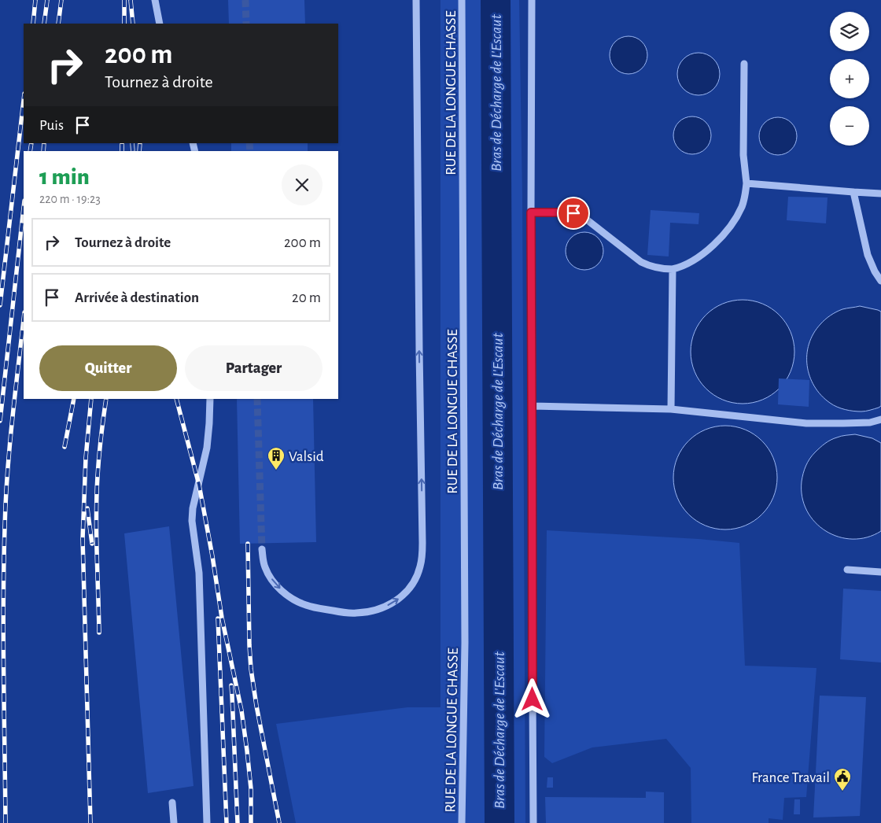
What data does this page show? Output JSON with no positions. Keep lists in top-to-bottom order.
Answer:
{
  "streets": {
    "street": ["RUE DE LA LONGUE CHASSE"]
  },
  "water": ["Bras de Décharge de L'Escaut"],
  "places": {
    "building": ["Valsid"],
    "public building": ["France Travail"]
  },
  "page": {
    "map_buttons": ["+", "−"],
    "turn": ["200 m", "Tournez à droite"],
    "then": "Puis",
    "heading": ["1 min", "220 m · 19:23"],
    "list": [
      {
        "name": "Tournez à droite",
        "value": "200 m"
      },
      {
        "name": "Arrivée à destination",
        "value": "20 m"
      }
    ],
    "buttons": ["Quitter", "Partager"]
  }
}
